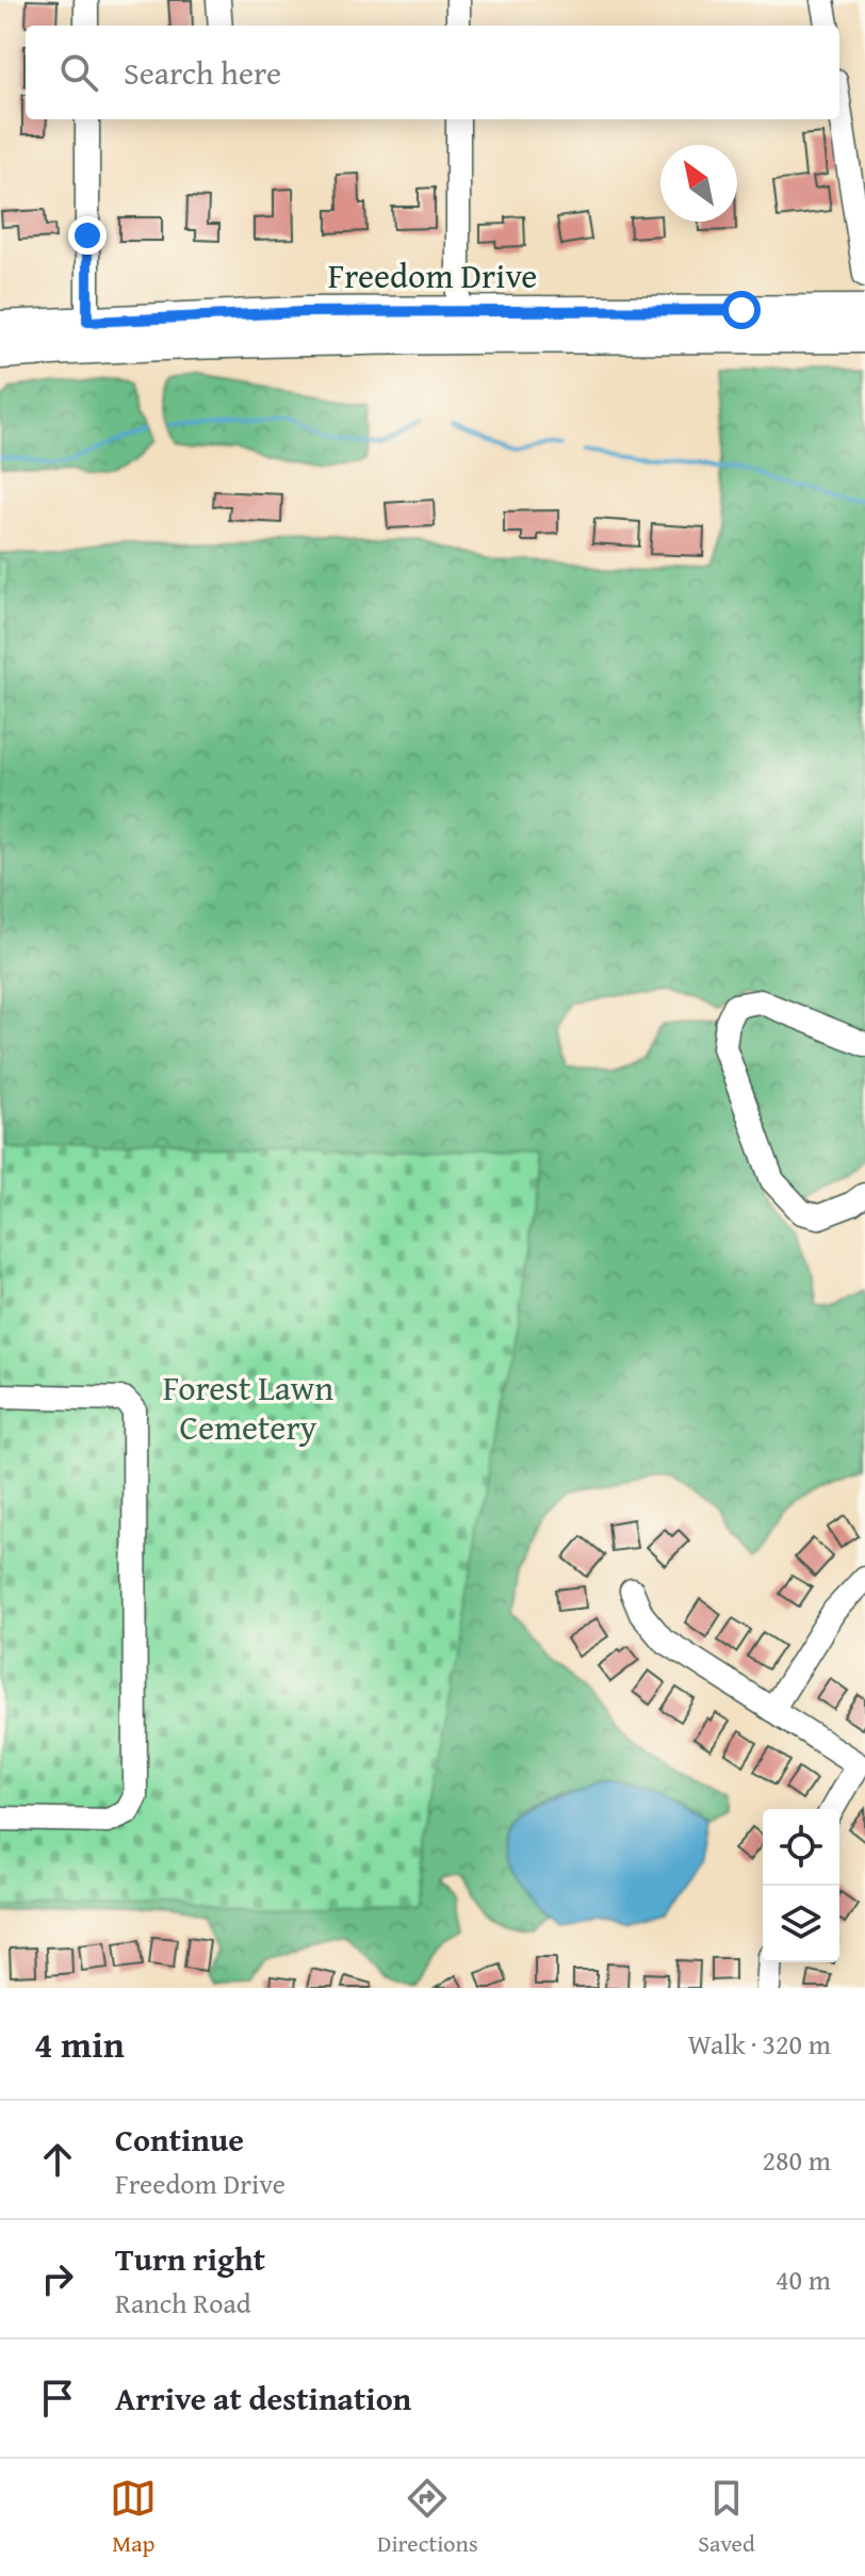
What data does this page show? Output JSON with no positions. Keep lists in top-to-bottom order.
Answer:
{
  "streets": {
    "main road": ["Freedom Drive"]
  },
  "parks": ["Forest Lawn Cemetery"],
  "north": "top left",
  "page": {
    "search": "Search here",
    "heading": ["4 min", "Walk · 320 m"],
    "list": [
      ["Continue", "Freedom Drive", "280 m"],
      ["Turn right", "Ranch Road", "40 m"],
      "Arrive at destination"
    ],
    "nav": ["Map", "Directions", "Saved"]
  }
}
